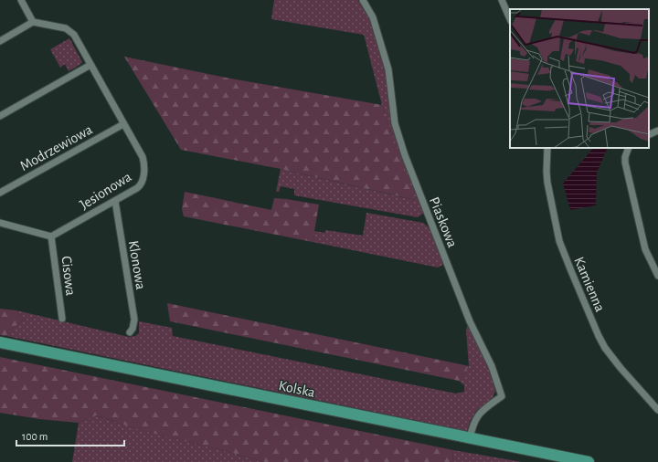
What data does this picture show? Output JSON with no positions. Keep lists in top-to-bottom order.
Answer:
{
  "streets": {
    "main road": ["Kolska"],
    "street": [
      "Modrzewiowa",
      "Jesionowa",
      "Piaskowa",
      "Klonowa",
      "Cisowa",
      "Kamienna"
    ]
  },
  "crossings": [
    ["Modrzewiowa", "Jesionowa"],
    ["Jesionowa", "Klonowa"],
    ["Jesionowa", "Cisowa"],
    ["Piaskowa", "Kolska"]
  ],
  "scale_bar": "100 m"
}
